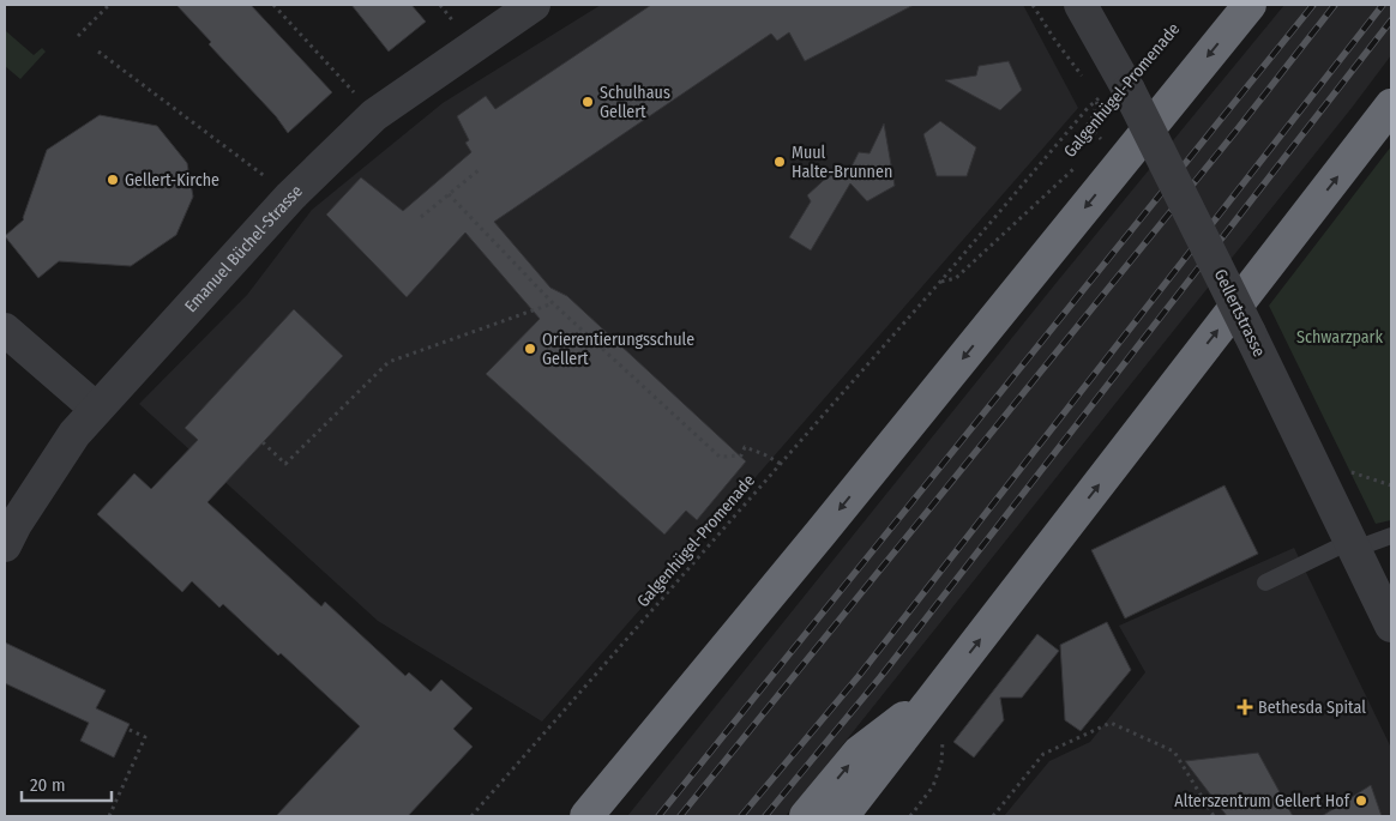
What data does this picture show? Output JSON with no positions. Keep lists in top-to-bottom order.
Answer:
{
  "streets": {
    "street": ["Emanuel Büchel-Strasse", "Gellertstrasse"],
    "path": ["Galgenhügel-Promenade"]
  },
  "crossings": [
    ["Galgenhügel-Promenade", "Gellertstrasse"]
  ],
  "parks": ["Schwarzpark"],
  "places": {
    "other": [
      "Schulhaus Gellert",
      "Muul Halte-Brunnen",
      "Gellert-Kirche",
      "Orierentierungsschule Gellert",
      "Alterszentrum Gellert Hof"
    ],
    "health": ["Bethesda Spital"]
  },
  "scale_bar": "20 m"
}
